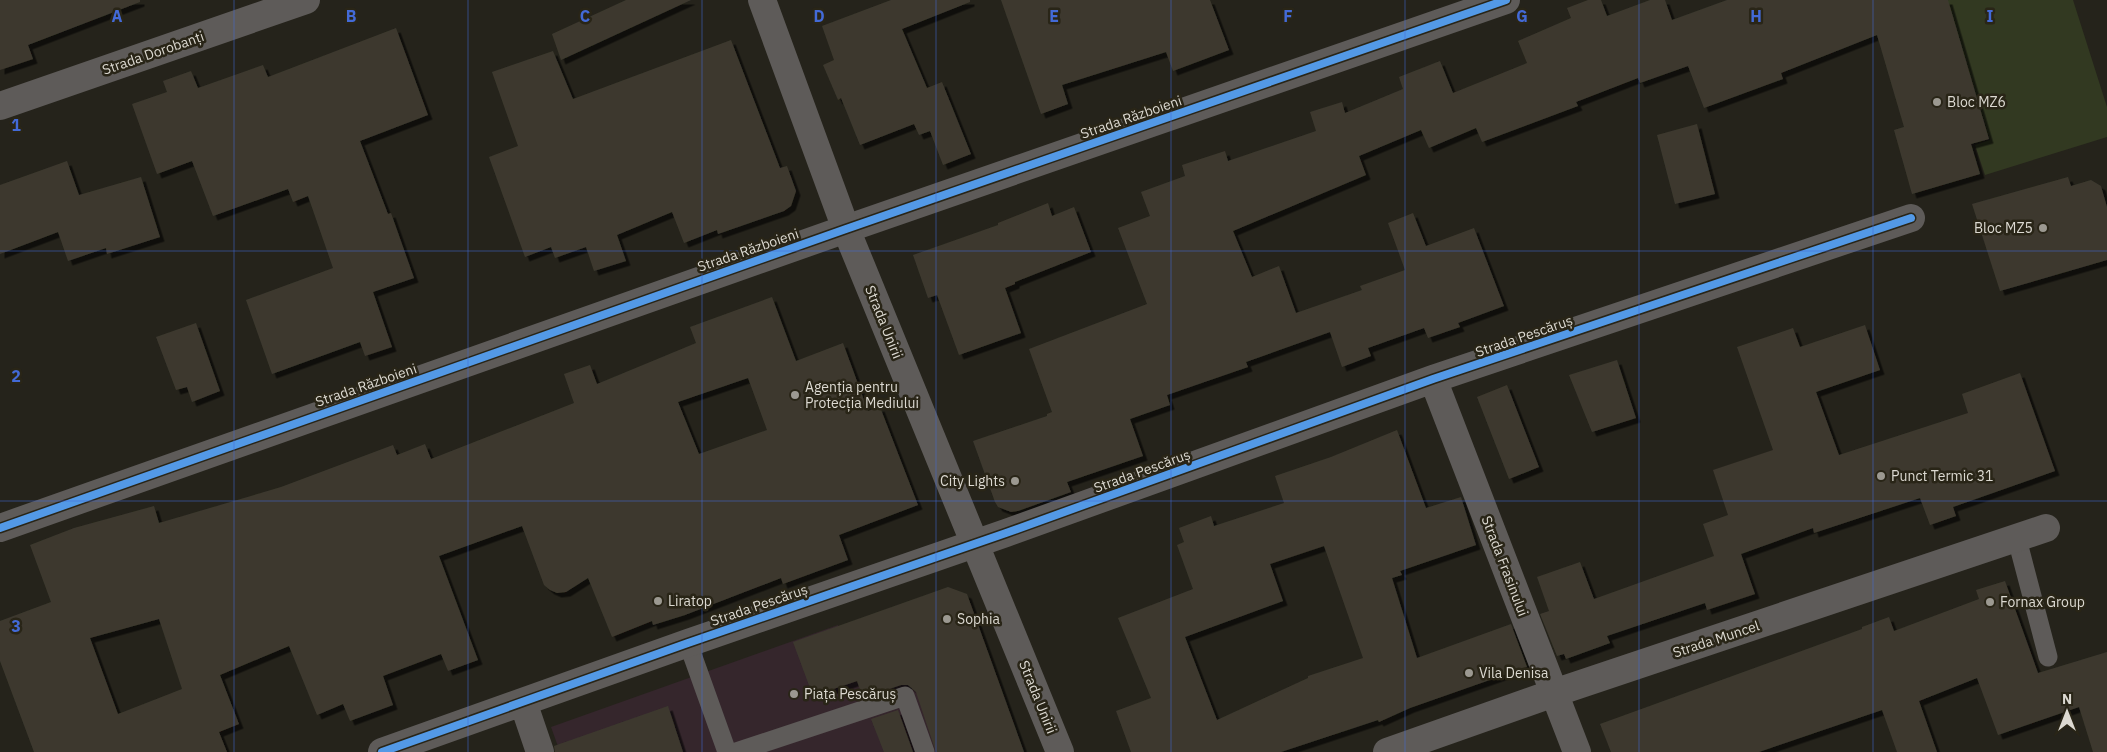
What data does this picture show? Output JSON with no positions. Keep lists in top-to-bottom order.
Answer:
{
  "streets": {
    "street": [
      "Strada Dorobanți",
      "Strada Războieni",
      "Strada Unirii",
      "Strada Pescăruș",
      "Strada Frasinului",
      "Strada Muncel"
    ]
  },
  "crossings": [
    ["Strada Războieni", "Strada Unirii"],
    ["Strada Unirii", "Strada Pescăruș"],
    ["Strada Pescăruș", "Strada Frasinului"],
    ["Strada Frasinului", "Strada Muncel"]
  ],
  "places": [
    "Bloc MZ6",
    "Bloc MZ5",
    "Agenția pentru Protecția Mediului",
    "Punct Termic 31",
    "City Lights",
    "Liratop",
    "Fornax Group",
    "Sophia",
    "Vila Denisa",
    "Piața Pescăruș"
  ],
  "north": "top",
  "grid": {
    "columns": [
      "A",
      "B",
      "C",
      "D",
      "E",
      "F",
      "G",
      "H",
      "I"
    ],
    "rows": ["1", "2", "3"]
  }
}
